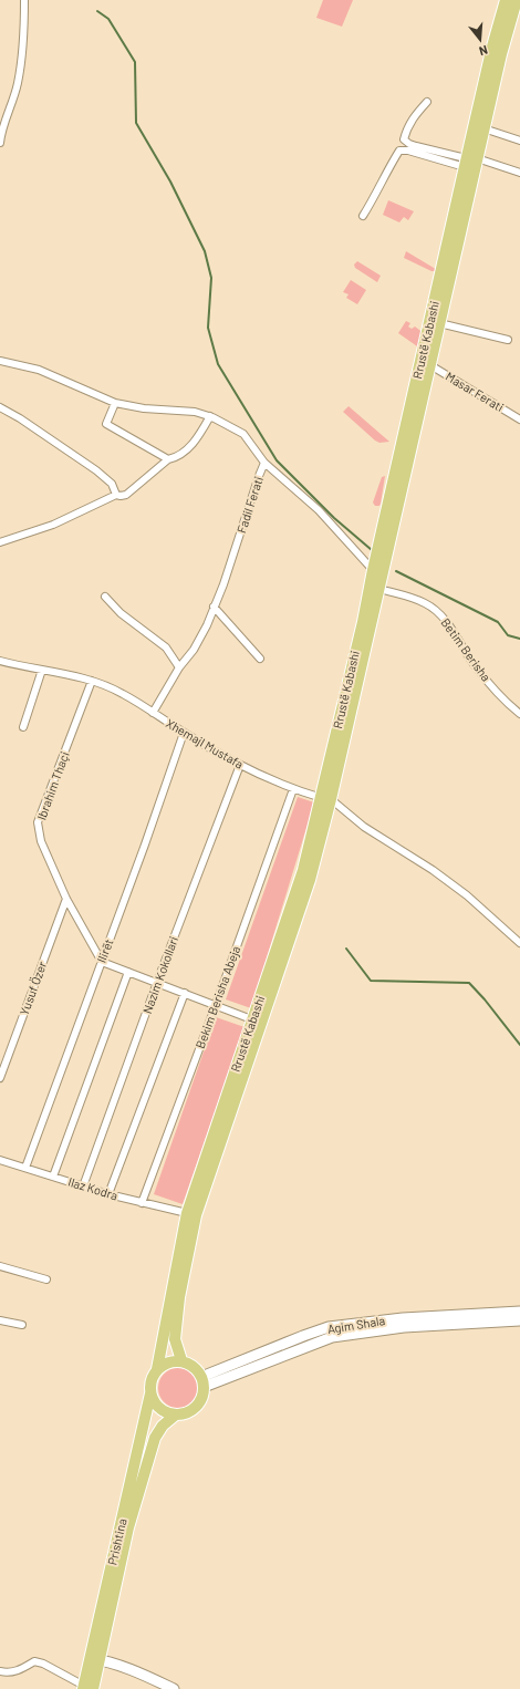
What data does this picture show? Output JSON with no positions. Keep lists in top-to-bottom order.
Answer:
{
  "streets": {
    "main road": ["Rrustë Kabashi", "Agim Shala", "Prishtina"],
    "street": [
      "Masar Ferati",
      "Fadil Ferati",
      "Betim Berisha",
      "Xhemajl Mustafa",
      "Ibrahim Thaçi",
      "Ilirët",
      "Nazim Kokollari",
      "Yusuf Özer",
      "Bekim Berisha Abeja",
      "Ilaz Kodra"
    ]
  },
  "crossings": [
    ["Rrustë Kabashi", "Masar Ferati"],
    ["Rrustë Kabashi", "Betim Berisha"],
    ["Rrustë Kabashi", "Xhemajl Mustafa"],
    ["Rrustë Kabashi", "Ilaz Kodra"],
    ["Rrustë Kabashi", "Agim Shala"],
    ["Rrustë Kabashi", "Prishtina"],
    ["Fadil Ferati", "Xhemajl Mustafa"],
    ["Xhemajl Mustafa", "Ibrahim Thaçi"],
    ["Xhemajl Mustafa", "Ilirët"],
    ["Xhemajl Mustafa", "Nazim Kokollari"],
    ["Xhemajl Mustafa", "Bekim Berisha Abeja"],
    ["Ibrahim Thaçi", "Ilirët"],
    ["Ibrahim Thaçi", "Yusuf Özer"],
    ["Ilirët", "Ilaz Kodra"],
    ["Nazim Kokollari", "Ilaz Kodra"],
    ["Bekim Berisha Abeja", "Ilaz Kodra"],
    ["Agim Shala", "Prishtina"]
  ],
  "north": "bottom"
}
